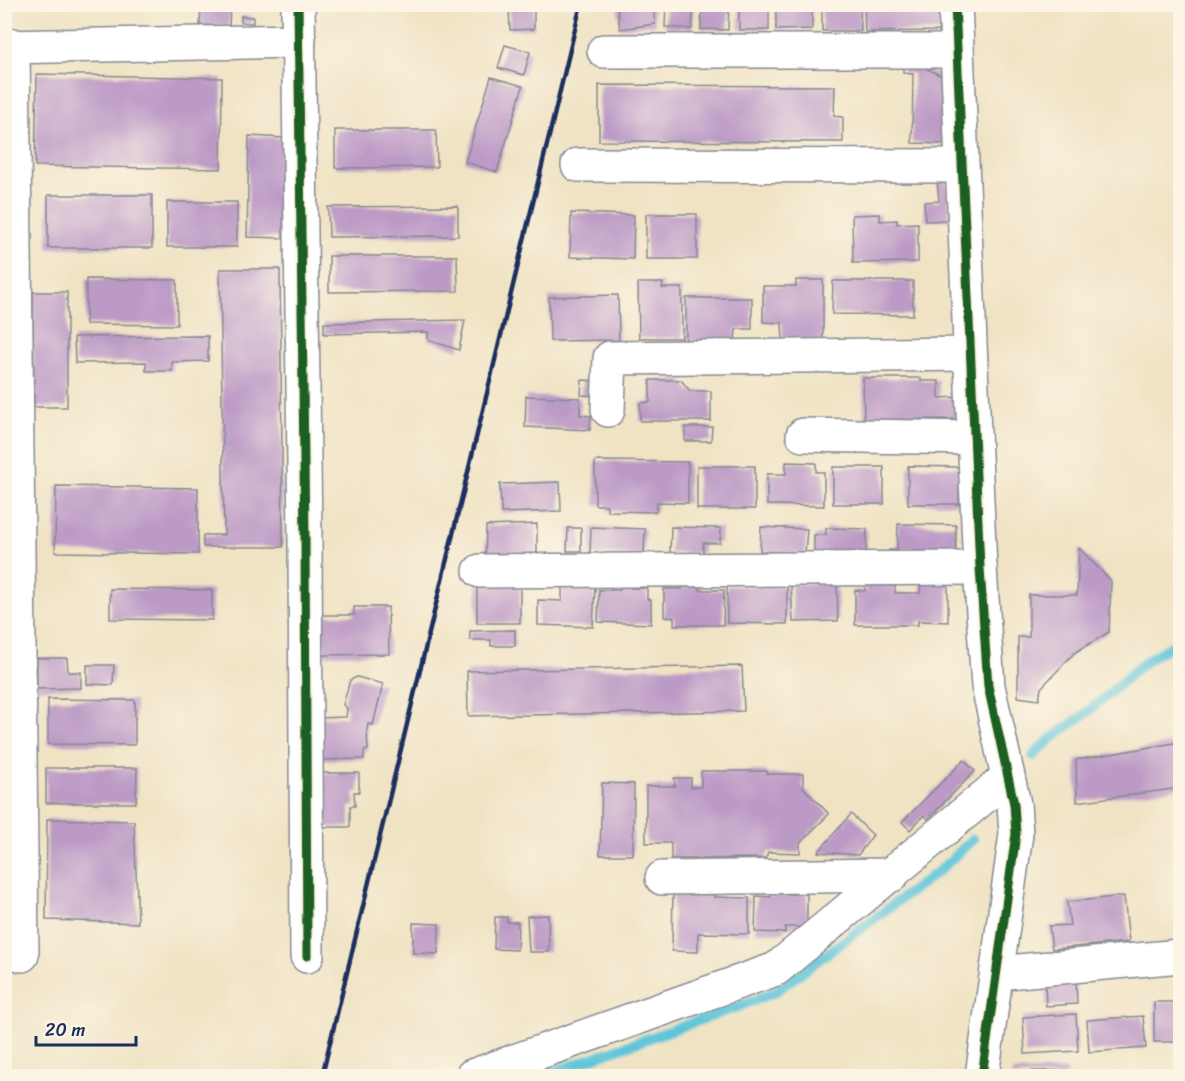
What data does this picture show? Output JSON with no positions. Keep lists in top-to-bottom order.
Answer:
{
  "scale_bar": "20 m"
}
